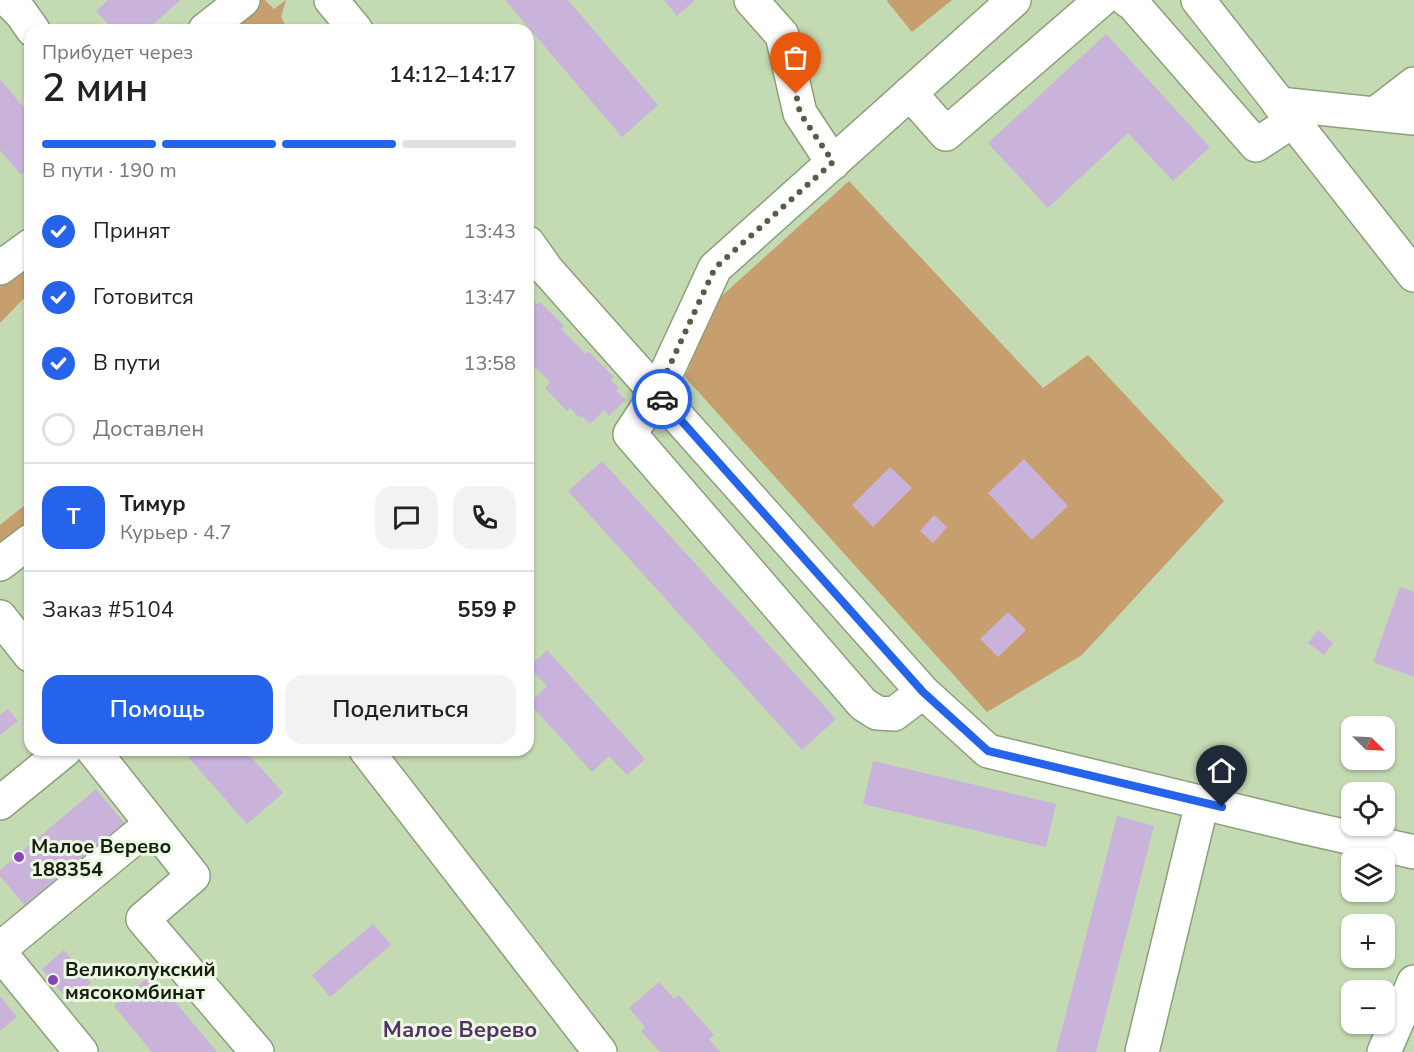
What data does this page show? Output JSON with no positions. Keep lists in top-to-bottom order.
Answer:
{
  "districts": ["Малое Верево"],
  "places": ["Малое Верево 188354", "Великолукский мясокомбинат"],
  "north": "bottom right",
  "page": {
    "heading": ["2 мин", "Прибудет через", "14:12–14:17"],
    "panel": [
      "Тимур",
      "Курьер · 4.7",
      "Заказ #5104",
      "559 ₽"
    ],
    "bar": "В пути · 190 m",
    "list": [
      ["Принят", "13:43"],
      ["Готовится", "13:47"],
      ["В пути", "13:58"],
      "Доставлен"
    ],
    "round": "Т",
    "buttons": ["Помощь", "Поделиться"],
    "map_buttons": ["+", "−"]
  }
}
